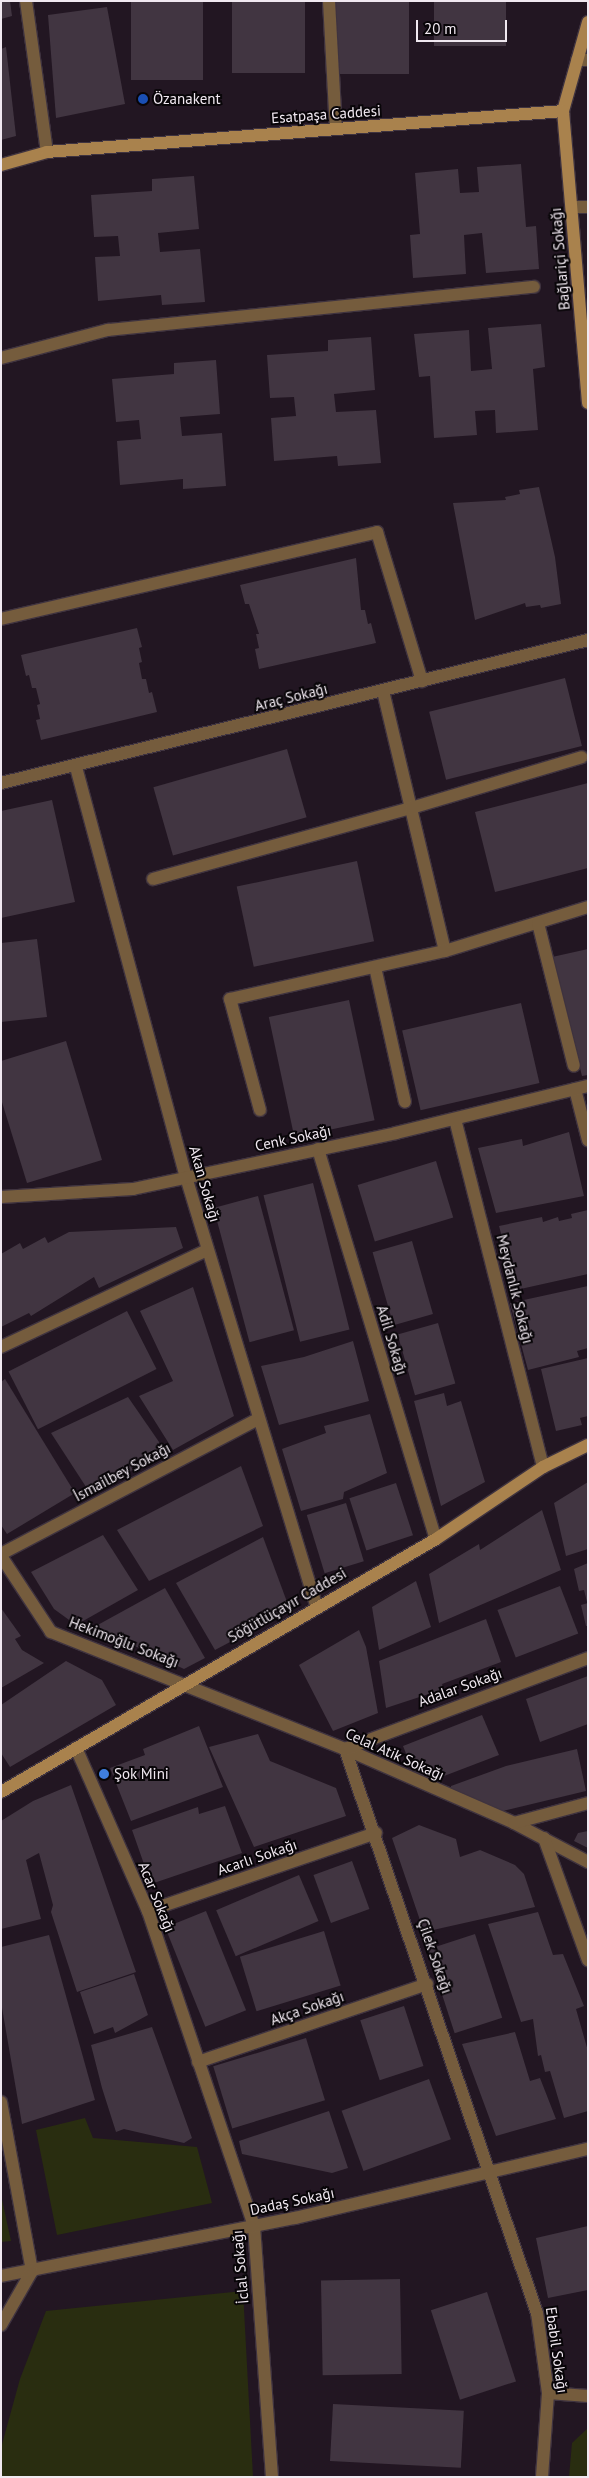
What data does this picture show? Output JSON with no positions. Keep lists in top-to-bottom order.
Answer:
{
  "streets": {
    "street": [
      "Esatpaşa Caddesi",
      "Bağlariçi Sokağı",
      "Araç Sokağı",
      "Cenk Sokağı",
      "Akan Sokağı",
      "Meydanlık Sokağı",
      "Adil Sokağı",
      "İsmailbey Sokağı",
      "Söğütlüçayır Caddesi",
      "Hekimoğlu Sokağı",
      "Adalar Sokağı",
      "Celal Atik Sokağı",
      "Acarlı Sokağı",
      "Acar Sokağı",
      "Çilek Sokağı",
      "Akça Sokağı",
      "Dadaş Sokağı",
      "İclal Sokağı",
      "Ebabil Sokağı"
    ]
  },
  "crossings": [
    ["Esatpaşa Caddesi", "Bağlariçi Sokağı"],
    ["Araç Sokağı", "Akan Sokağı"],
    ["Cenk Sokağı", "Akan Sokağı"],
    ["Cenk Sokağı", "Meydanlık Sokağı"],
    ["Cenk Sokağı", "Adil Sokağı"],
    ["Akan Sokağı", "İsmailbey Sokağı"],
    ["Akan Sokağı", "Söğütlüçayır Caddesi"],
    ["Meydanlık Sokağı", "Söğütlüçayır Caddesi"],
    ["Adil Sokağı", "Söğütlüçayır Caddesi"],
    ["İsmailbey Sokağı", "Hekimoğlu Sokağı"],
    ["Söğütlüçayır Caddesi", "Hekimoğlu Sokağı"],
    ["Söğütlüçayır Caddesi", "Celal Atik Sokağı"],
    ["Söğütlüçayır Caddesi", "Acar Sokağı"],
    ["Hekimoğlu Sokağı", "Celal Atik Sokağı"],
    ["Adalar Sokağı", "Celal Atik Sokağı"],
    ["Adalar Sokağı", "Çilek Sokağı"],
    ["Celal Atik Sokağı", "Çilek Sokağı"],
    ["Acarlı Sokağı", "Acar Sokağı"],
    ["Acarlı Sokağı", "Çilek Sokağı"],
    ["Acar Sokağı", "Akça Sokağı"],
    ["Acar Sokağı", "İclal Sokağı"],
    ["Çilek Sokağı", "Akça Sokağı"],
    ["Çilek Sokağı", "Dadaş Sokağı"],
    ["Çilek Sokağı", "Ebabil Sokağı"],
    ["Akça Sokağı", "İclal Sokağı"],
    ["Dadaş Sokağı", "İclal Sokağı"],
    ["Dadaş Sokağı", "Ebabil Sokağı"]
  ],
  "places": ["Özanakent", "Şok Mini"],
  "scale_bar": "20 m"
}
